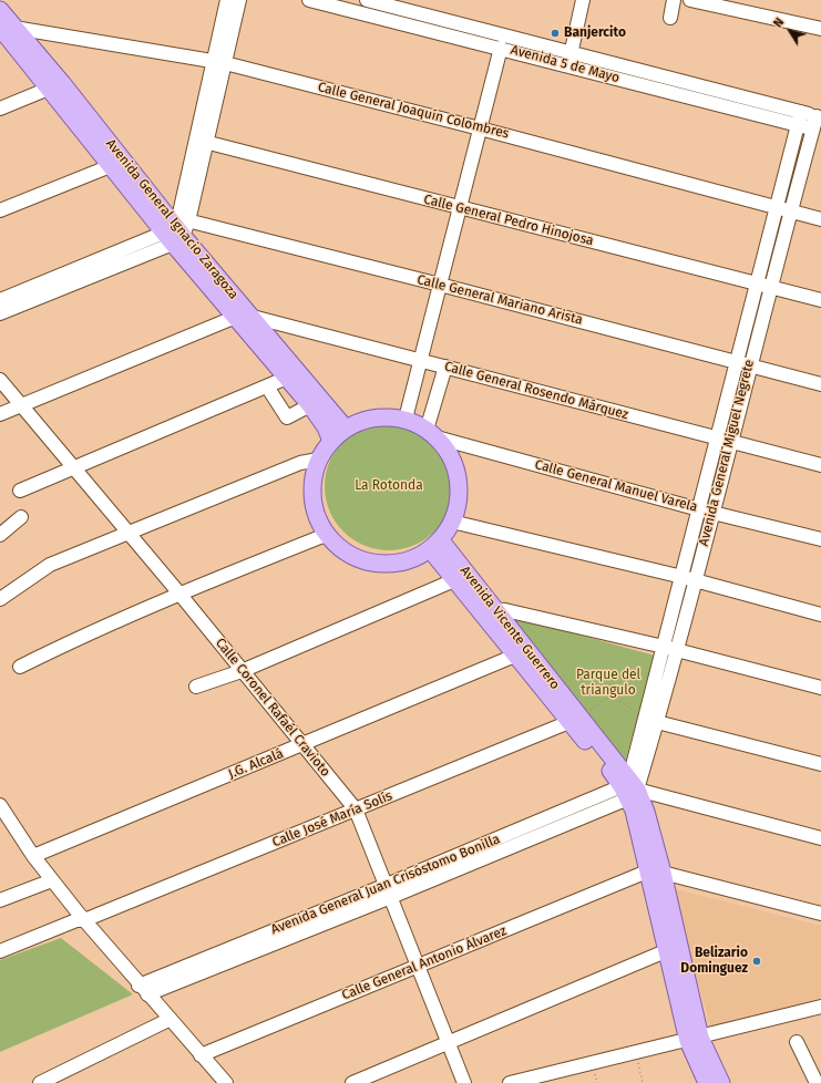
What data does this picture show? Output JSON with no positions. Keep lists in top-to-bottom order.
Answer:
{
  "streets": {
    "main road": ["Avenida General Ignacio Zaragoza", "Avenida Vicente Guerrero"],
    "street": [
      "Avenida 5 de Mayo",
      "Calle General Joaquín Colombres",
      "Calle General Pedro Hinojosa",
      "Calle General Mariano Arista",
      "Calle General Rosendo Márquez",
      "Avenida General Miguel Negrete",
      "Calle General Manuel Varela",
      "Calle Coronel Rafaél Cravioto",
      "J.G. Alcalá",
      "Calle José María Solís",
      "Avenida General Juan Crisóstomo Bonilla",
      "Calle General Antonio Álvarez"
    ]
  },
  "crossings": [
    ["Avenida 5 de Mayo", "Avenida General Miguel Negrete"],
    ["Calle General Joaquín Colombres", "Avenida General Ignacio Zaragoza"],
    ["Calle General Joaquín Colombres", "Avenida General Miguel Negrete"],
    ["Avenida General Ignacio Zaragoza", "Calle General Mariano Arista"],
    ["Avenida General Ignacio Zaragoza", "Calle General Rosendo Márquez"],
    ["Avenida General Ignacio Zaragoza", "Calle General Manuel Varela"],
    ["Avenida General Ignacio Zaragoza", "Avenida Vicente Guerrero"],
    ["Calle General Pedro Hinojosa", "Avenida General Miguel Negrete"],
    ["Calle General Mariano Arista", "Avenida General Miguel Negrete"],
    ["Calle General Rosendo Márquez", "Avenida General Miguel Negrete"],
    ["Avenida General Miguel Negrete", "Calle General Manuel Varela"],
    ["Avenida General Miguel Negrete", "Avenida Vicente Guerrero"],
    ["Avenida General Miguel Negrete", "Avenida General Juan Crisóstomo Bonilla"],
    ["Calle General Manuel Varela", "Avenida Vicente Guerrero"],
    ["Avenida Vicente Guerrero", "J.G. Alcalá"],
    ["Avenida Vicente Guerrero", "Calle José María Solís"],
    ["Avenida Vicente Guerrero", "Avenida General Juan Crisóstomo Bonilla"],
    ["Avenida Vicente Guerrero", "Calle General Antonio Álvarez"],
    ["Calle Coronel Rafaél Cravioto", "J.G. Alcalá"],
    ["Calle Coronel Rafaél Cravioto", "Calle José María Solís"],
    ["Calle Coronel Rafaél Cravioto", "Avenida General Juan Crisóstomo Bonilla"],
    ["Calle Coronel Rafaél Cravioto", "Calle General Antonio Álvarez"]
  ],
  "parks": ["La Rotonda", "Parque del triangulo"],
  "places": ["Banjercito", "Belizario Dominguez"],
  "north": "top left"
}
